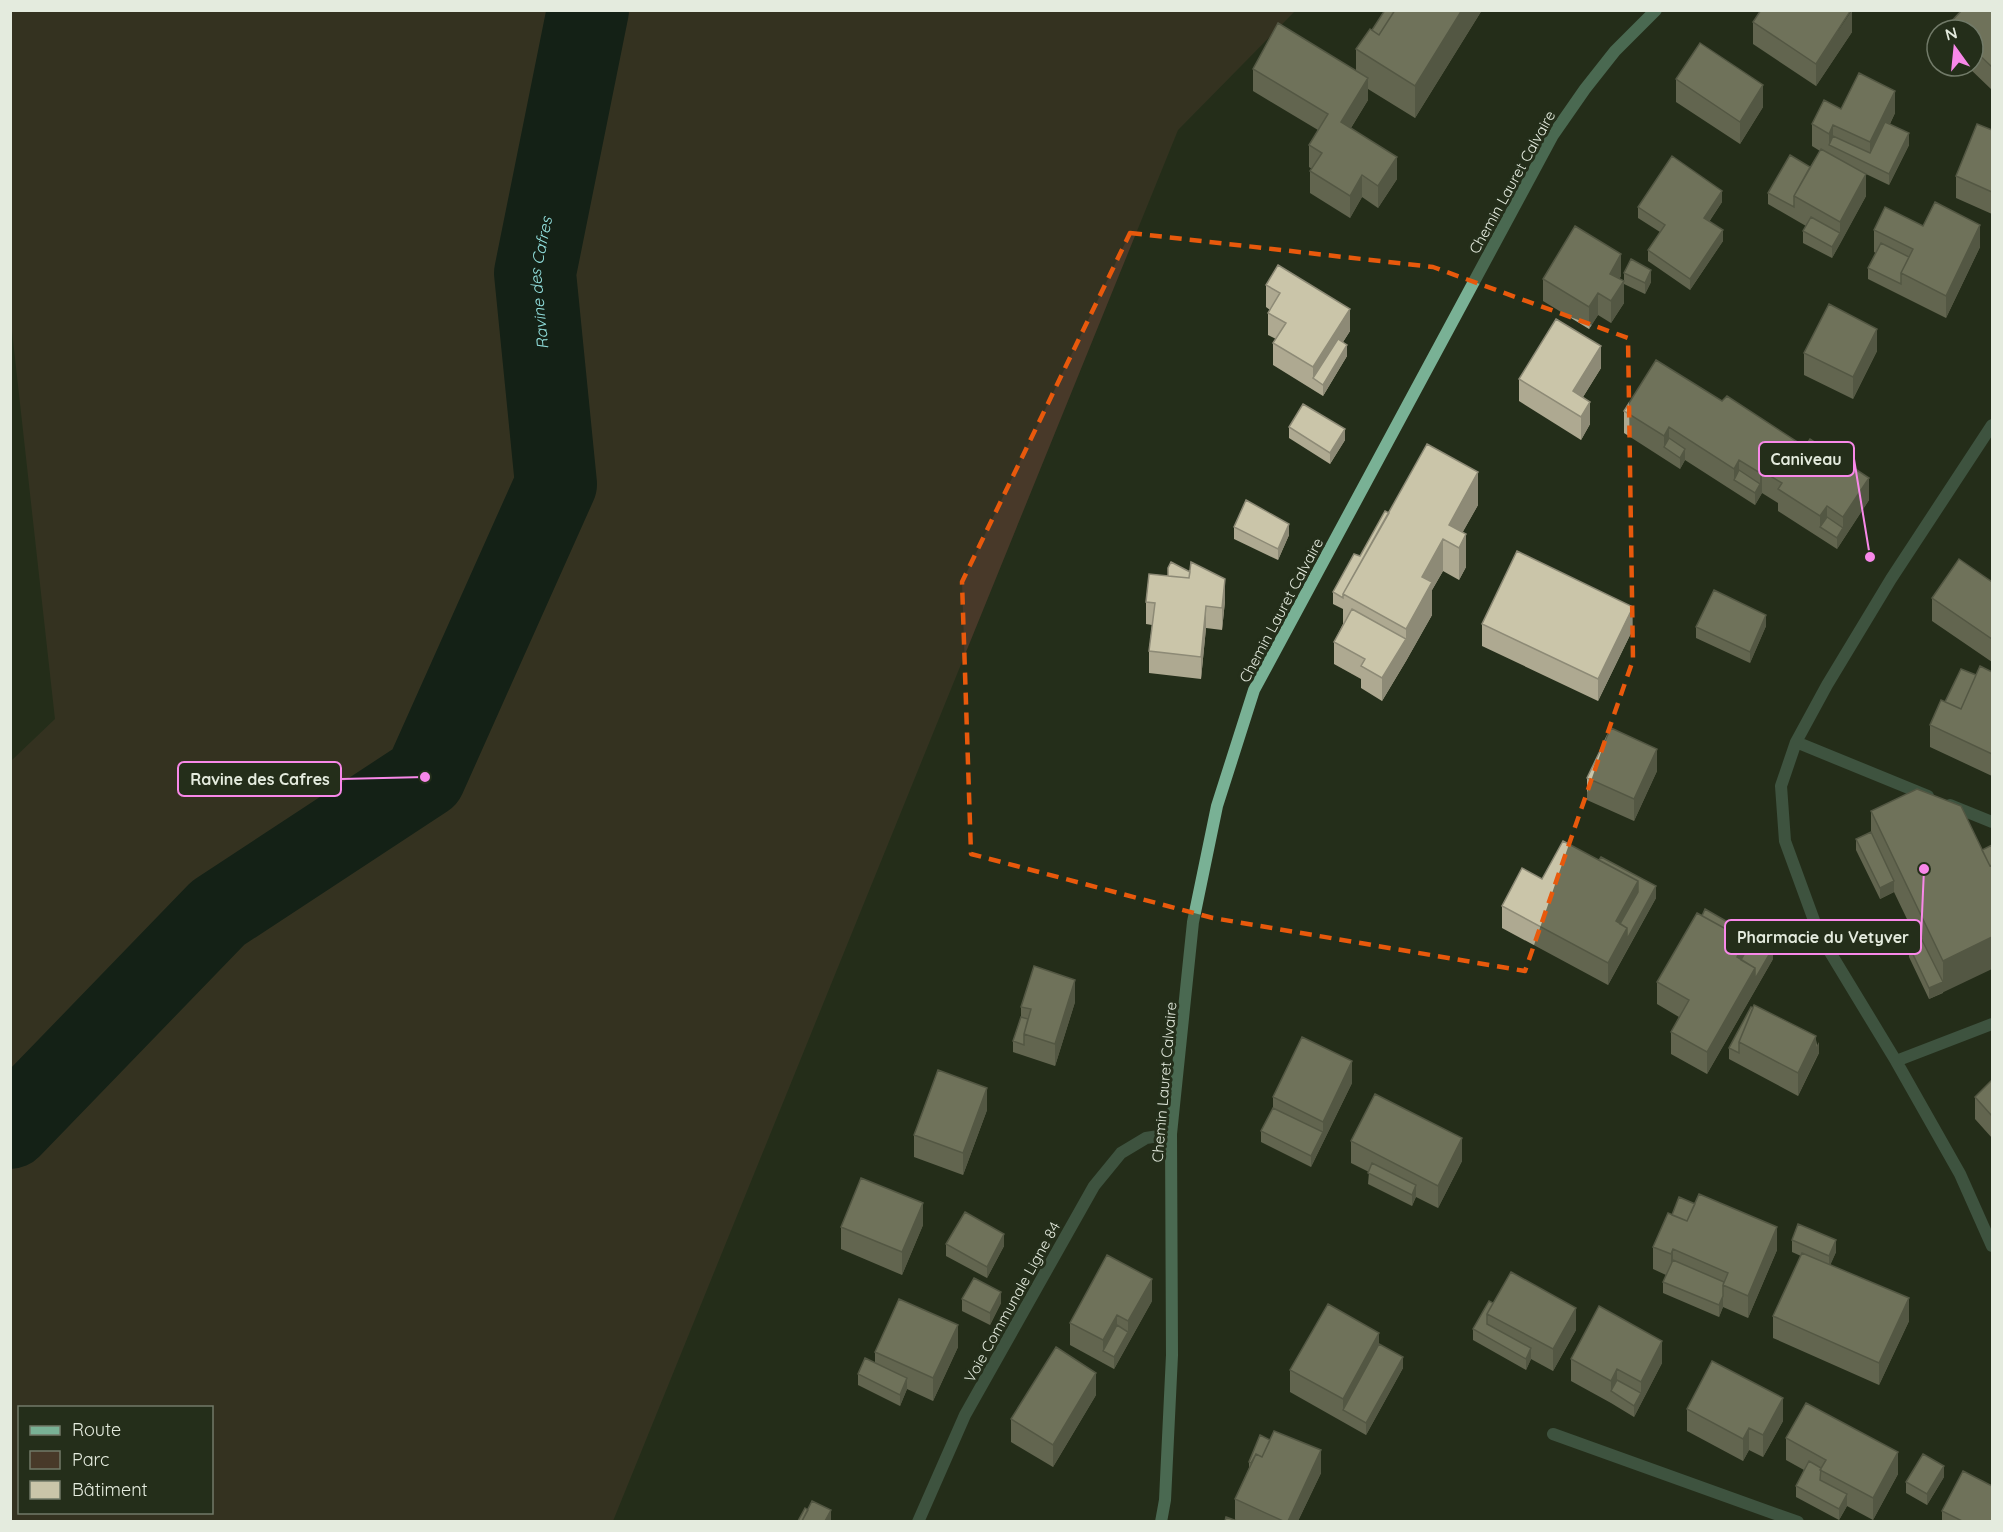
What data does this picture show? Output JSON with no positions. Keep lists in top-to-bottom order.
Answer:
{
  "streets": {
    "main road": ["Chemin Lauret Calvaire"],
    "street": ["Voie Communale Ligne 84"]
  },
  "crossings": [
    ["Chemin Lauret Calvaire", "Voie Communale Ligne 84"]
  ],
  "water": ["Ravine des Cafres"],
  "places": ["Caniveau", "Ravine des Cafres", "Pharmacie du Vetyver"],
  "legend": ["Route", "Parc", "Bâtiment"],
  "north": "top"
}
